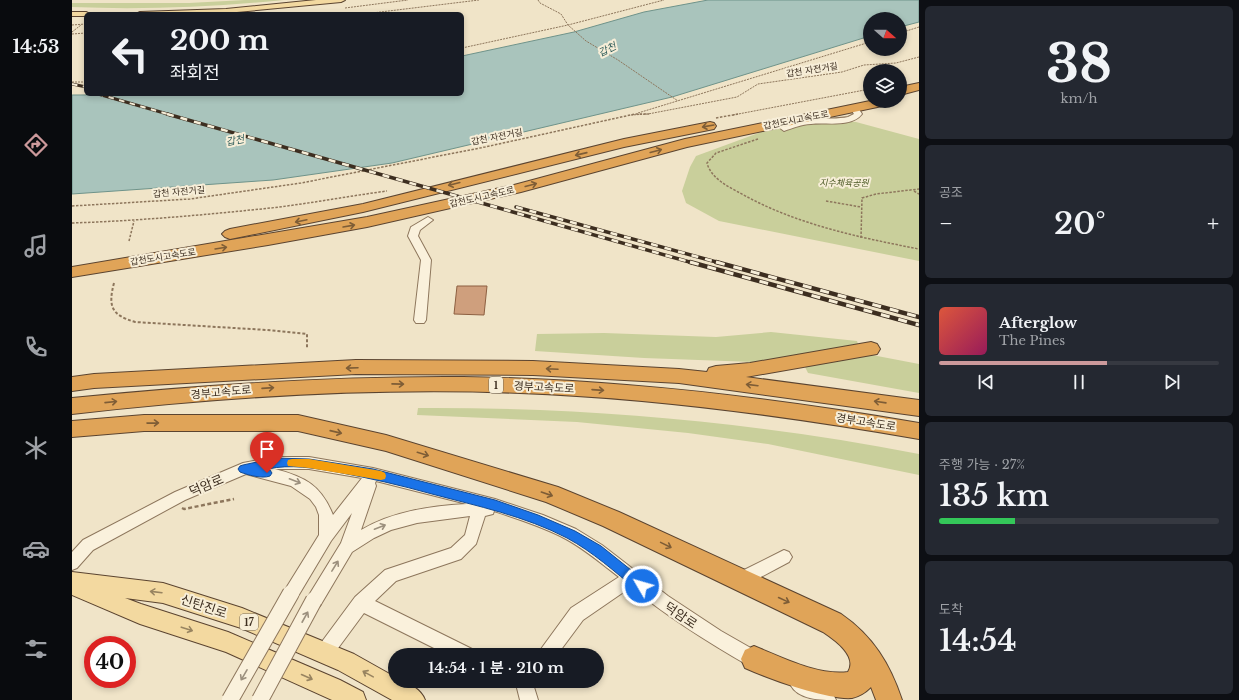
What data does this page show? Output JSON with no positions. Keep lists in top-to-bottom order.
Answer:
{
  "streets": {
    "highway": ["갑천도시고속도로", "1", "경부고속도로"],
    "main road": ["신탄진로", "17"],
    "street": ["덕암로"],
    "path": ["갑천 자전거길"]
  },
  "water": ["갑천"],
  "parks": ["지수체육공원"],
  "north": "right",
  "page": {
    "tabs": "14:53",
    "tile": [
      ["38", "km/h"],
      "공조",
      ["주행 가능 · 27%", "135 km"],
      ["도착", "14:54"]
    ],
    "turn": ["200 m", "좌회전"],
    "heat": ["−", "20°", "+"],
    "song": ["Afterglow", "The Pines"],
    "limit": "40",
    "trip": "14:54 · 1 분 · 210 m"
  }
}
